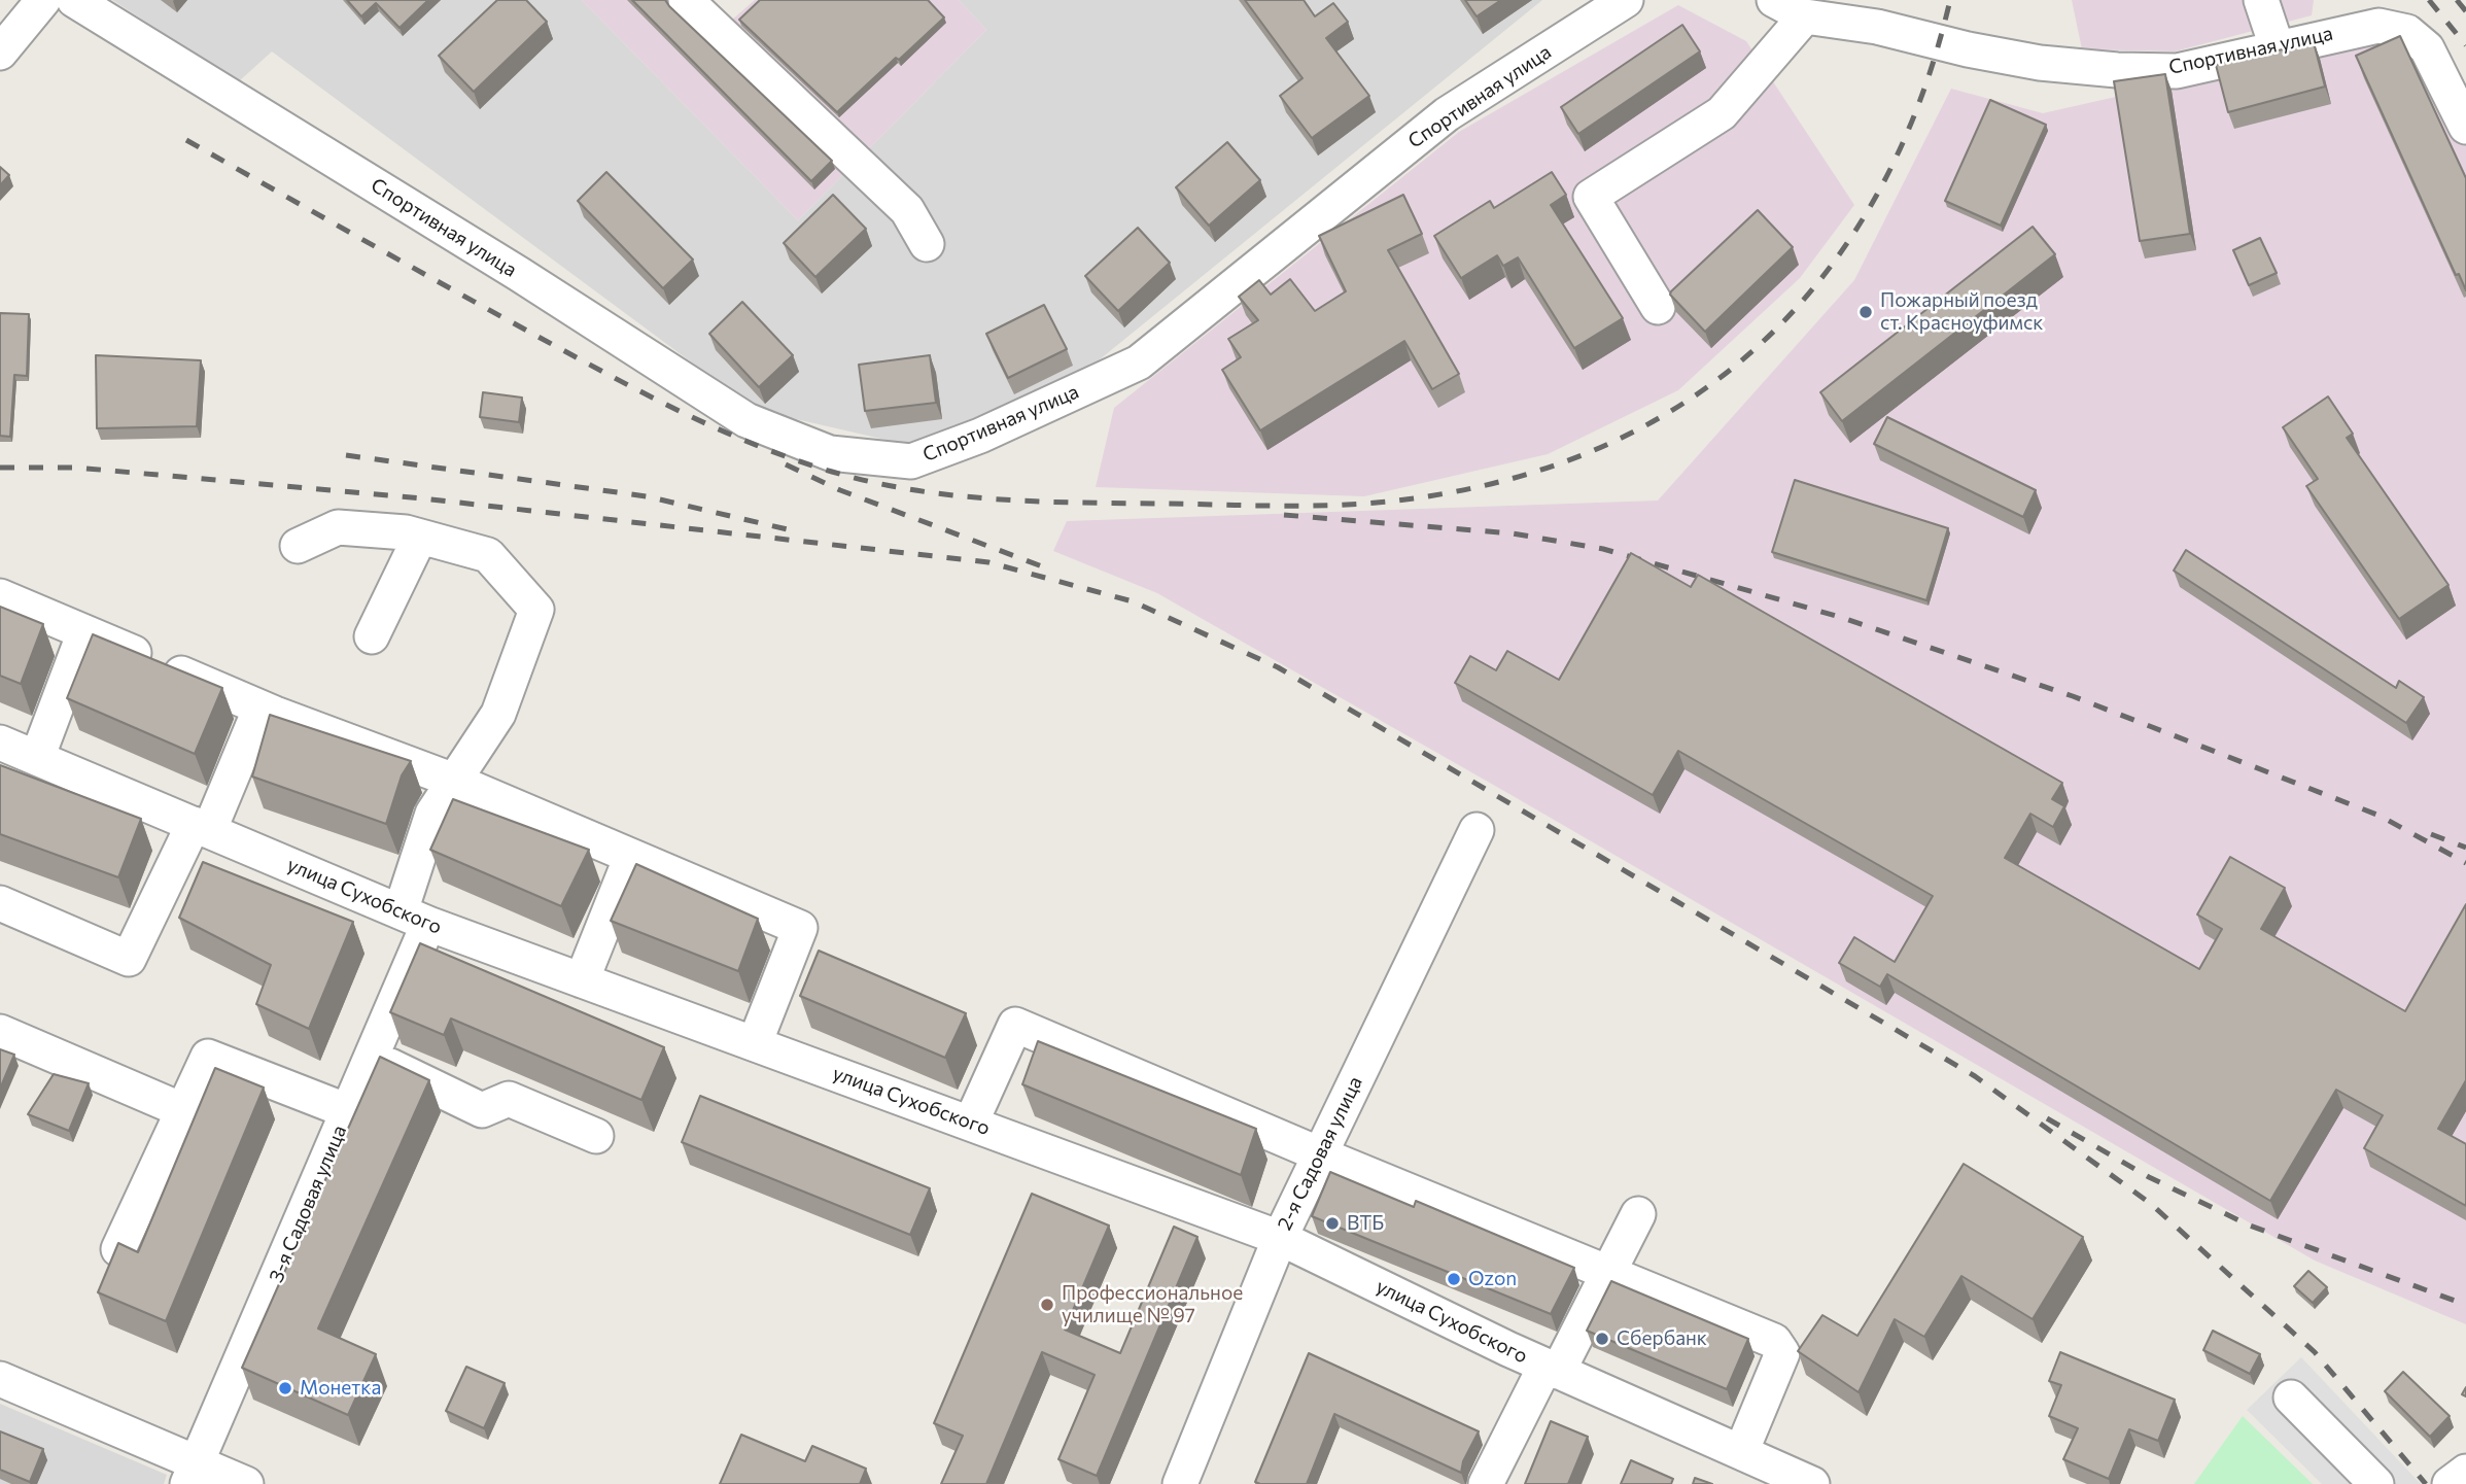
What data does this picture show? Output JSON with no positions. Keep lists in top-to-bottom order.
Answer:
{
  "streets": {
    "street": [
      "Спортивная улица",
      "улица Сухобского",
      "2-я Садовая улица",
      "3-я Садовая улица"
    ]
  },
  "crossings": [
    ["улица Сухобского", "2-я Садовая улица"],
    ["улица Сухобского", "3-я Садовая улица"]
  ],
  "places": [
    "Пожарный поезд ст. Красноуфимск",
    "ВТБ",
    "Ozon",
    "Профессиональное училище № 97",
    "Сбербанк",
    "Монетка"
  ]
}
